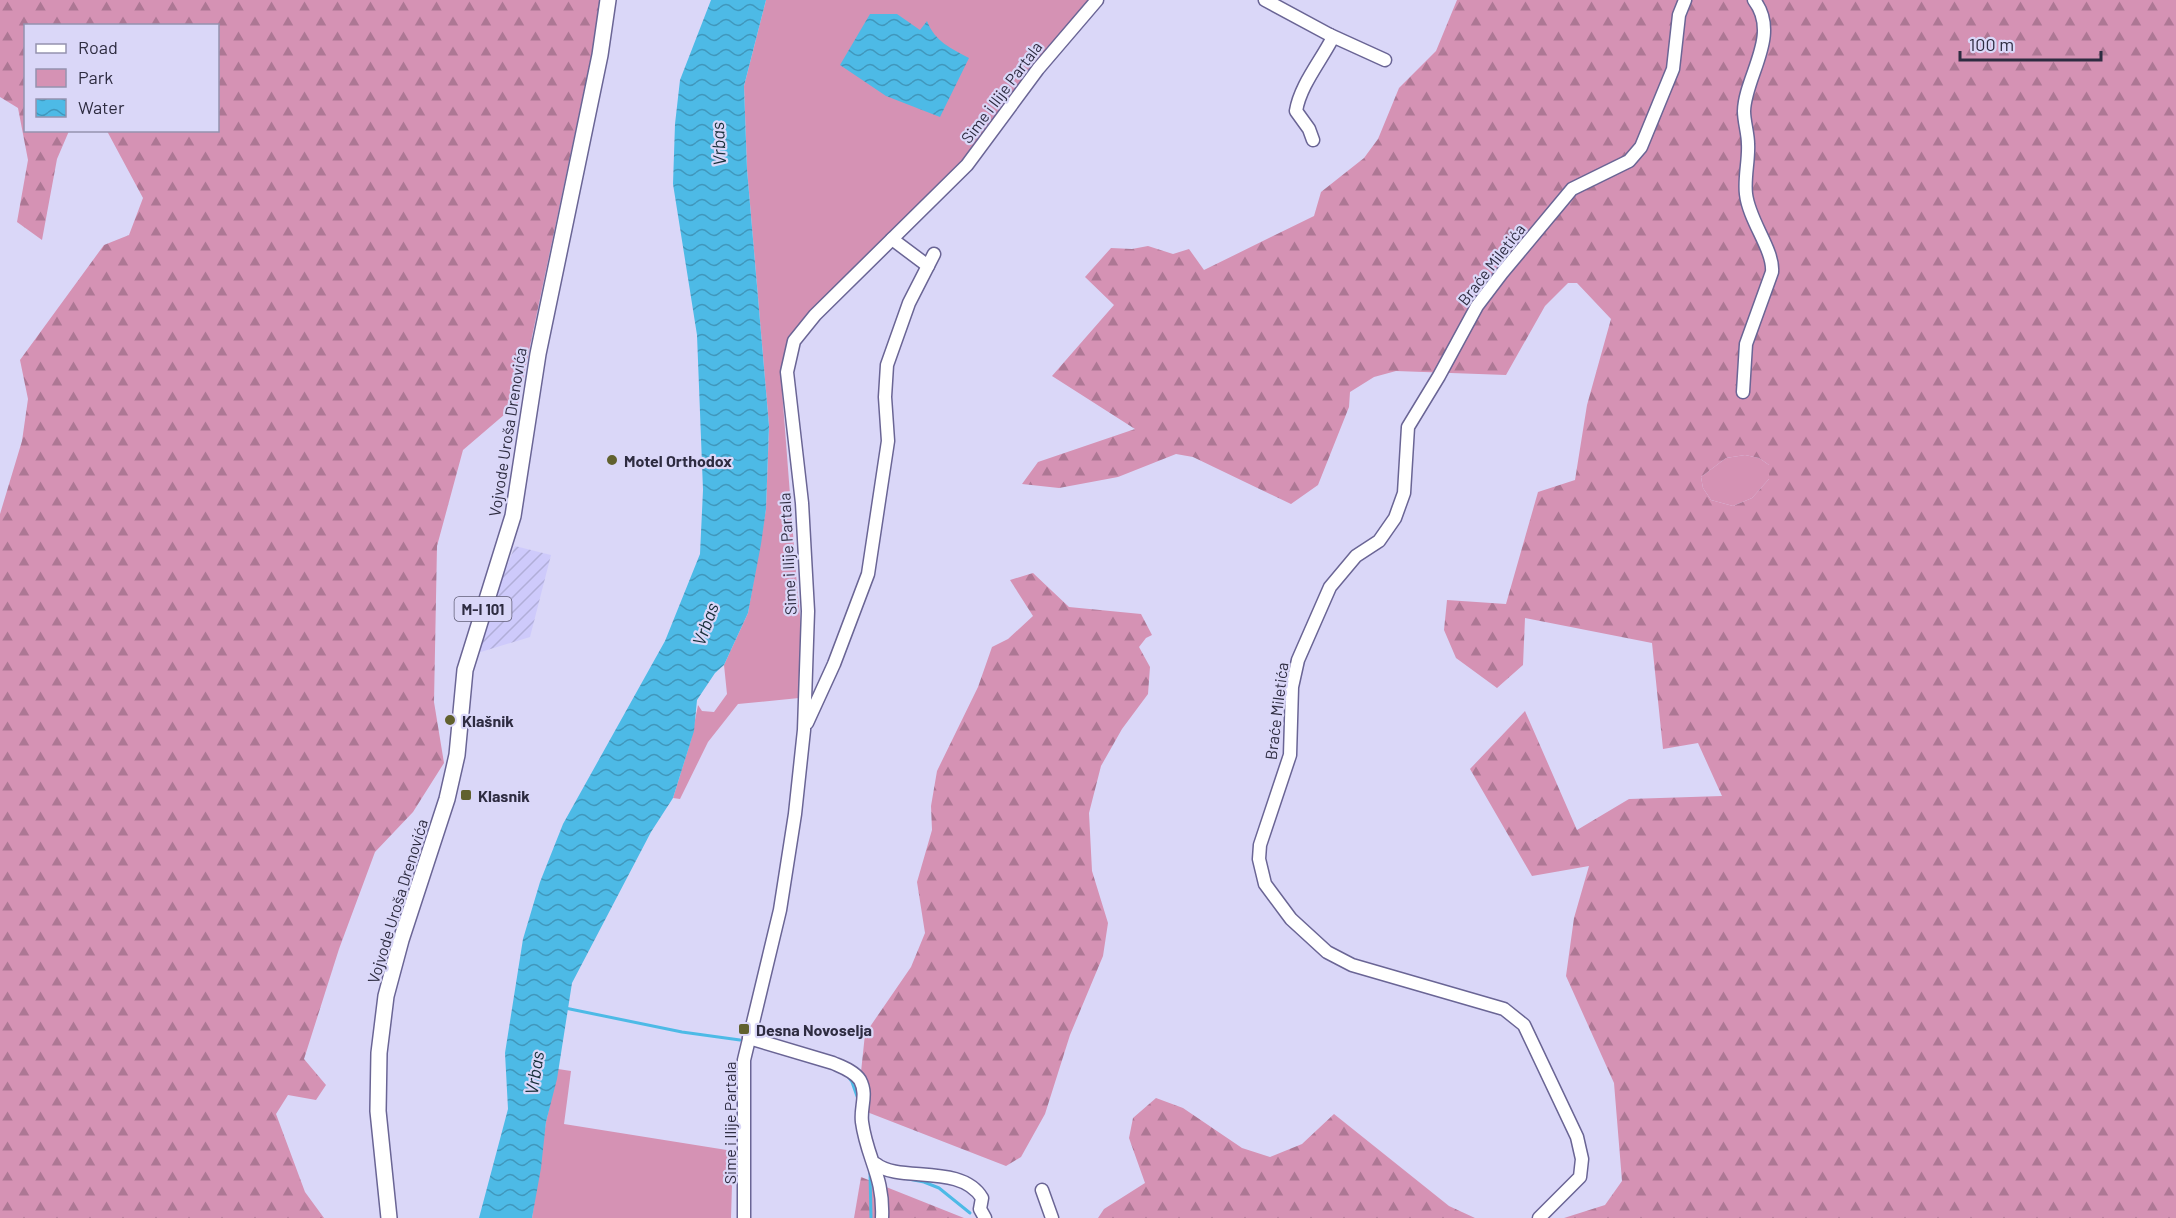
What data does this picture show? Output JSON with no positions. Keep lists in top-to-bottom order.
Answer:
{
  "streets": {
    "main road": ["Vojvode Uroša Drenovića", "M-I 101"],
    "street": ["Sime i Ilije Partala", "Braće Miletića"]
  },
  "water": ["Vrbas"],
  "places": {
    "other": ["Motel Orthodox", "Klašnik"],
    "transit": ["Klasnik", "Desna Novoselja"]
  },
  "legend": ["Road", "Park", "Water"],
  "scale_bar": "100 m"
}
